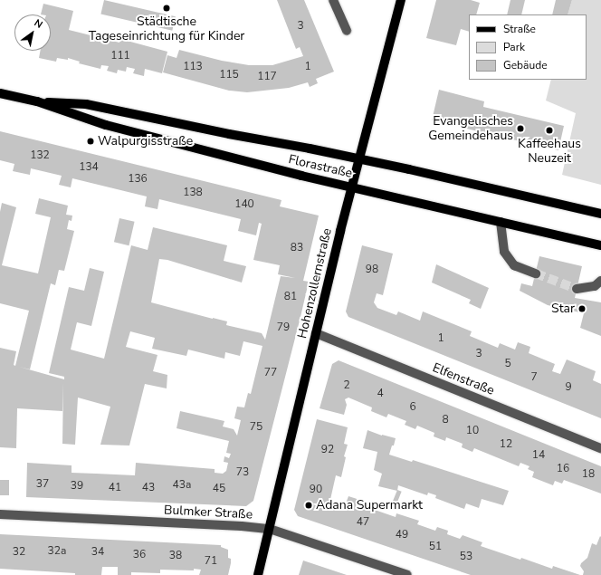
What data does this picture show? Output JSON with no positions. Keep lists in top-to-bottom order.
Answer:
{
  "streets": {
    "main road": ["Florastraße", "Hohenzollernstraße"],
    "street": ["Elfenstraße", "Bulmker Straße"]
  },
  "crossings": [
    ["Florastraße", "Hohenzollernstraße"],
    ["Hohenzollernstraße", "Elfenstraße"],
    ["Hohenzollernstraße", "Bulmker Straße"]
  ],
  "places": [
    "Städtische Tageseinrichtung für Kinder",
    "Evangelisches Gemeindehaus",
    "Kaffeehaus Neuzeit",
    "Walpurgisstraße",
    "Star",
    "Adana Supermarkt"
  ],
  "house_numbers": [
    "3",
    "111",
    "113",
    "1",
    "115",
    "117",
    "132",
    "134",
    "136",
    "138",
    "140",
    "83",
    "98",
    "81",
    "79",
    "1",
    "3",
    "5",
    "77",
    "7",
    "2",
    "9",
    "4",
    "6",
    "8",
    "75",
    "10",
    "12",
    "92",
    "14",
    "16",
    "73",
    "18",
    "37",
    "43a",
    "39",
    "41",
    "43",
    "45",
    "90",
    "47",
    "49",
    "51",
    "32a",
    "32",
    "34",
    "36",
    "38",
    "53",
    "71"
  ],
  "legend": ["Straße", "Park", "Gebäude"],
  "north": "top right"
}
